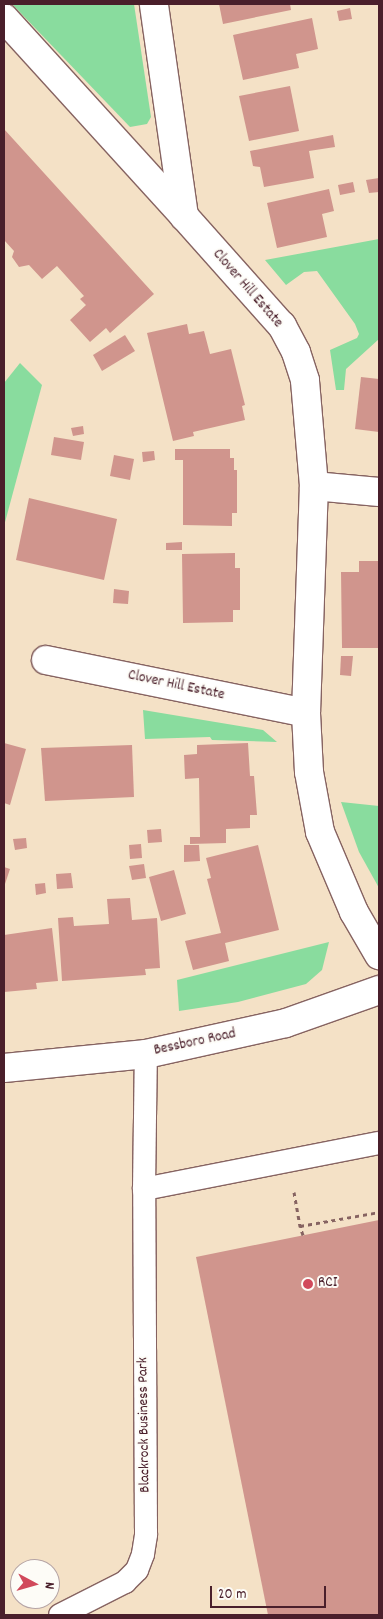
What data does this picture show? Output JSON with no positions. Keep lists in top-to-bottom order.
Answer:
{
  "streets": {
    "street": ["Clover Hill Estate", "Bessboro Road"],
    "lane": ["Blackrock Business Park"]
  },
  "crossings": [
    ["Bessboro Road", "Blackrock Business Park"]
  ],
  "places": ["RCI"],
  "scale_bar": "20 m",
  "north": "right"
}
